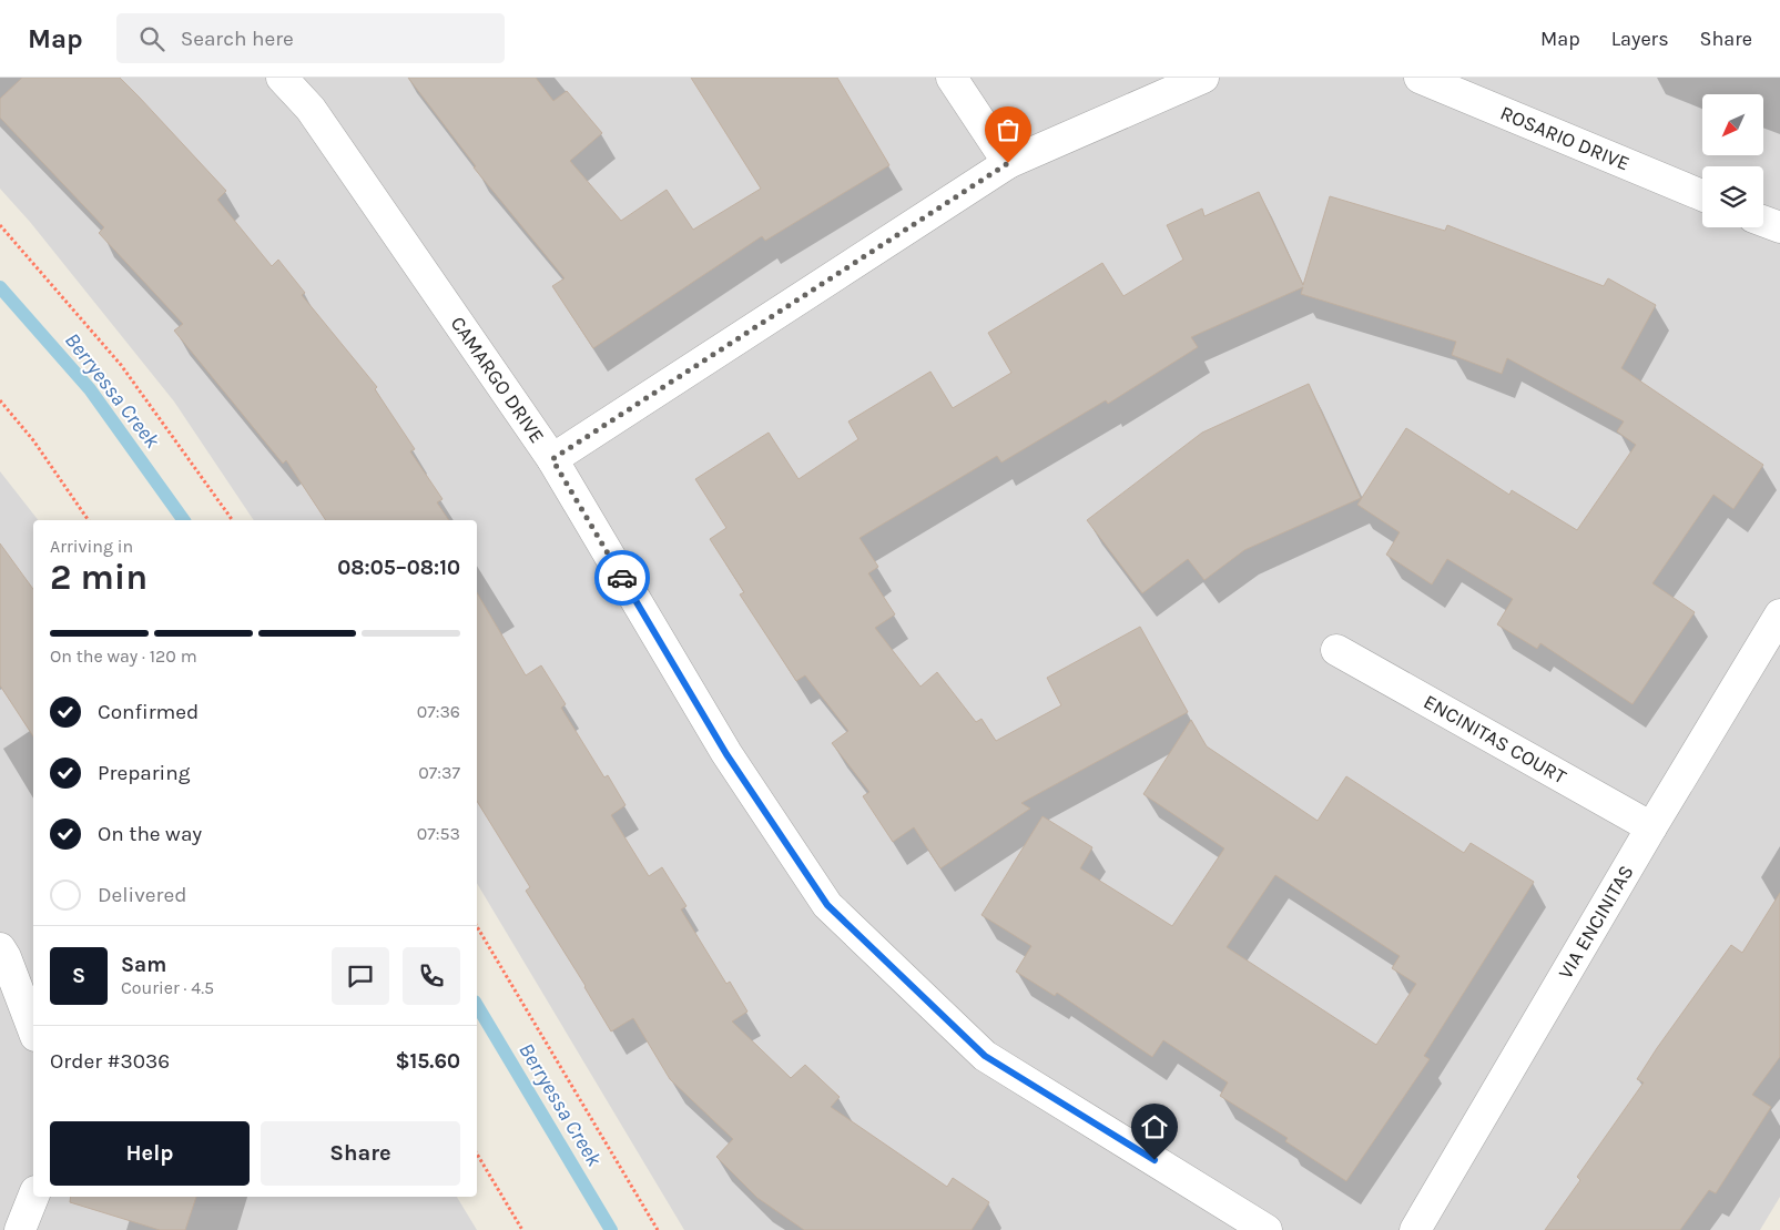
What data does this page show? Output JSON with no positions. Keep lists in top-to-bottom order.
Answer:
{
  "streets": {
    "street": [
      "ROSARIO DRIVE",
      "CAMARGO DRIVE",
      "ENCINITAS COURT",
      "VIA ENCINITAS"
    ]
  },
  "crossings": [
    ["ENCINITAS COURT", "VIA ENCINITAS"]
  ],
  "water": ["Berryessa Creek"],
  "north": "bottom left",
  "page": {
    "header": "Map",
    "search": "Search here",
    "nav": ["Map", "Layers", "Share"],
    "heading": ["2 min", "Arriving in", "08:05–08:10"],
    "panel": [
      "Sam",
      "Courier · 4.5",
      "Order #3036",
      "$15.60"
    ],
    "bar": "On the way · 120 m",
    "list": [
      ["Confirmed", "07:36"],
      ["Preparing", "07:37"],
      ["On the way", "07:53"],
      "Delivered"
    ],
    "round": "S",
    "buttons": ["Help", "Share"]
  }
}
